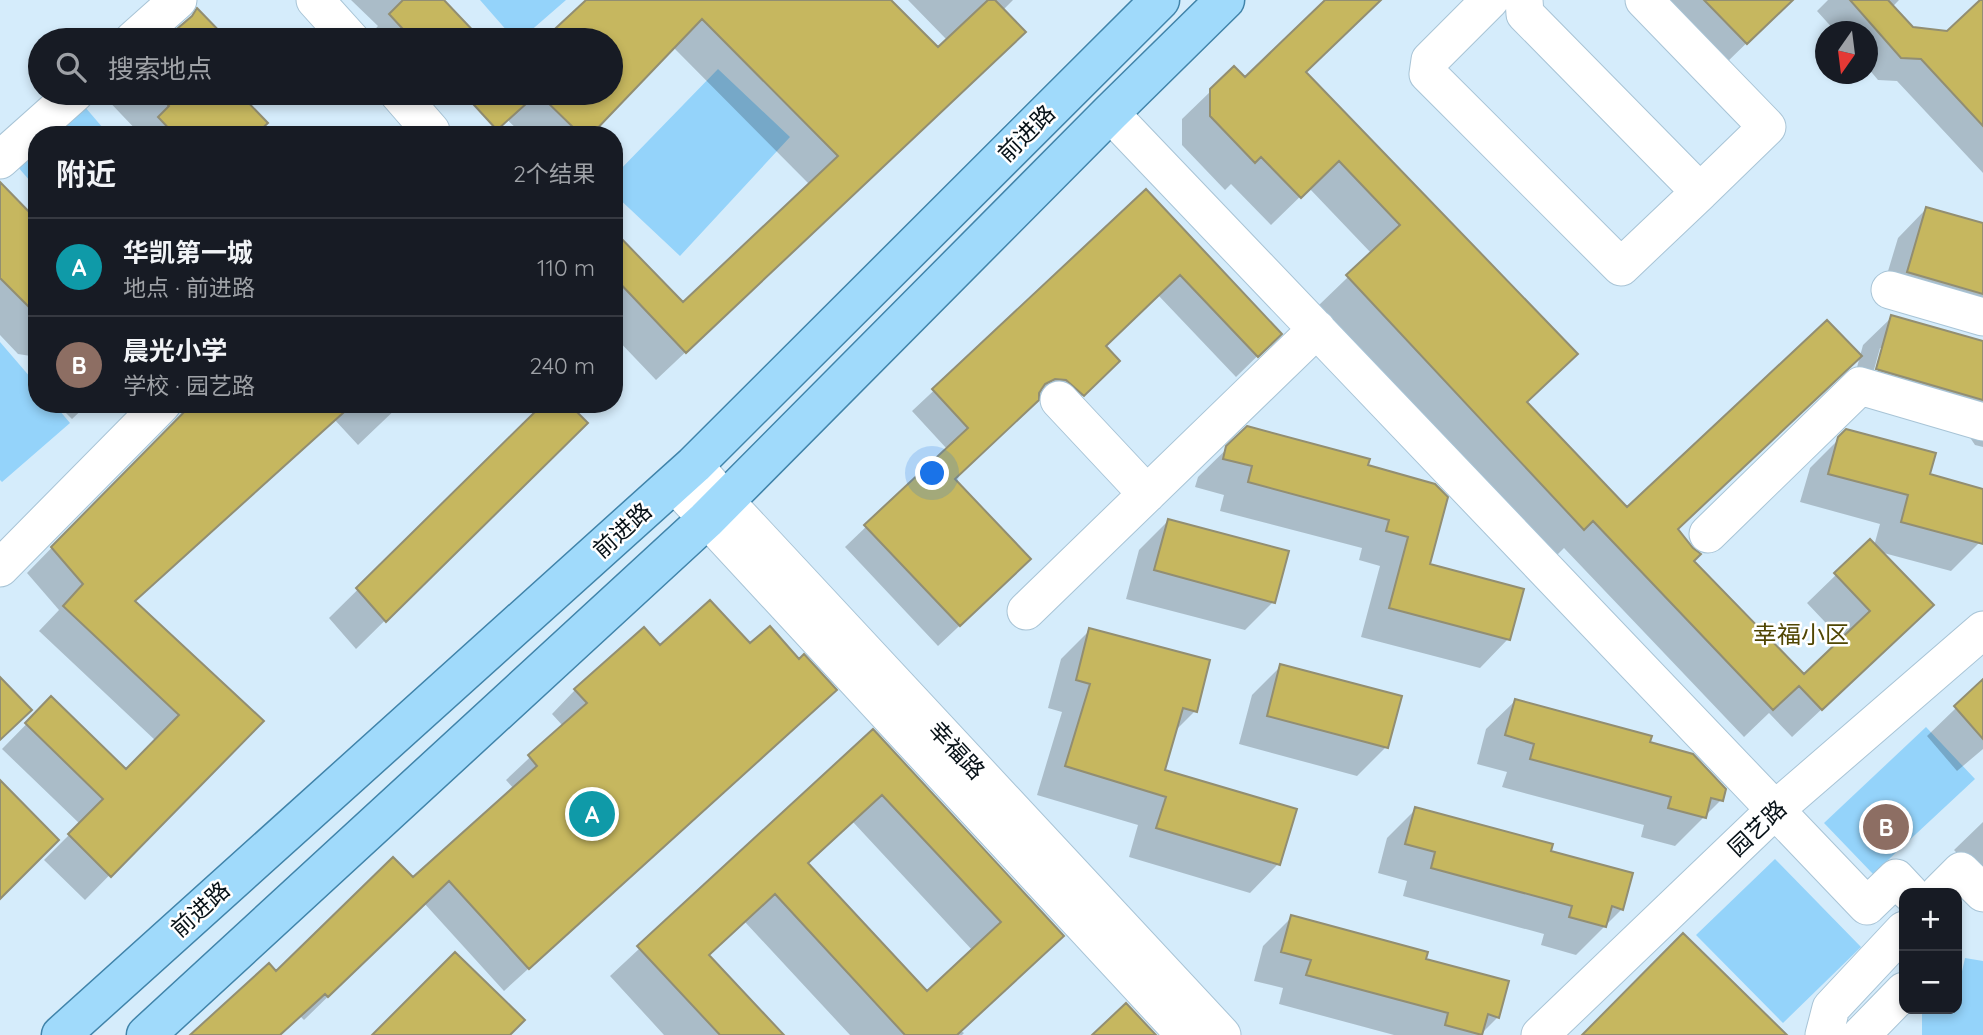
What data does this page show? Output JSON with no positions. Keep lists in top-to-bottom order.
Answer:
{
  "streets": {
    "main road": ["前进路"],
    "street": ["幸福路", "园艺路"]
  },
  "crossings": [
    ["前进路", "幸福路"]
  ],
  "districts": ["幸福小区"],
  "north": "bottom",
  "page": {
    "search": "搜索地点",
    "heading": ["附近", "2个结果"],
    "list": [
      {
        "mark": "A",
        "name": "华凯第一城",
        "note": "地点 · 前进路",
        "value": "110 m"
      },
      {
        "mark": "B",
        "name": "晨光小学",
        "note": "学校 · 园艺路",
        "value": "240 m"
      }
    ],
    "pins": ["A", "B"],
    "map_buttons": ["+", "−"]
  }
}
